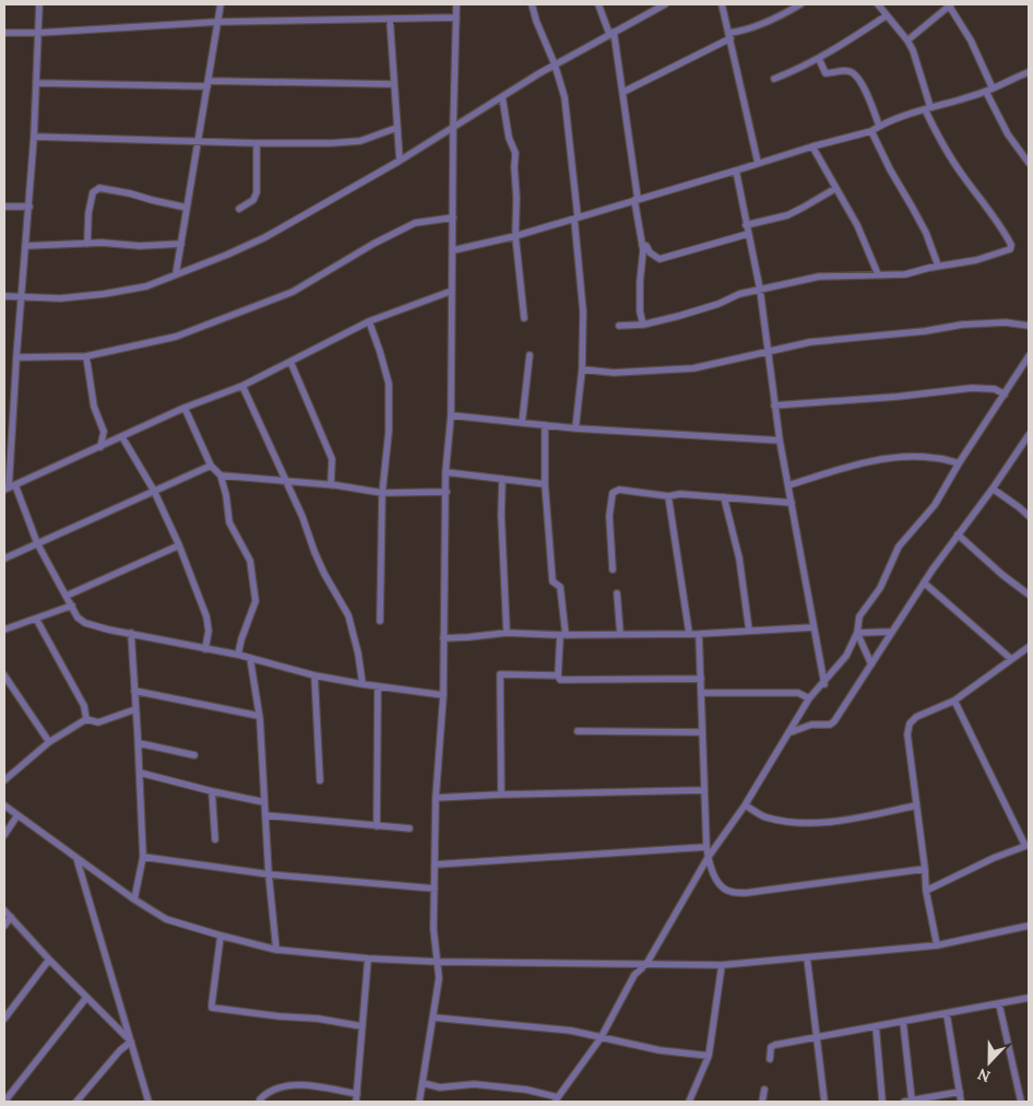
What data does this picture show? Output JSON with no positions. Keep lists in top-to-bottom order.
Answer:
{
  "north": "bottom"
}
